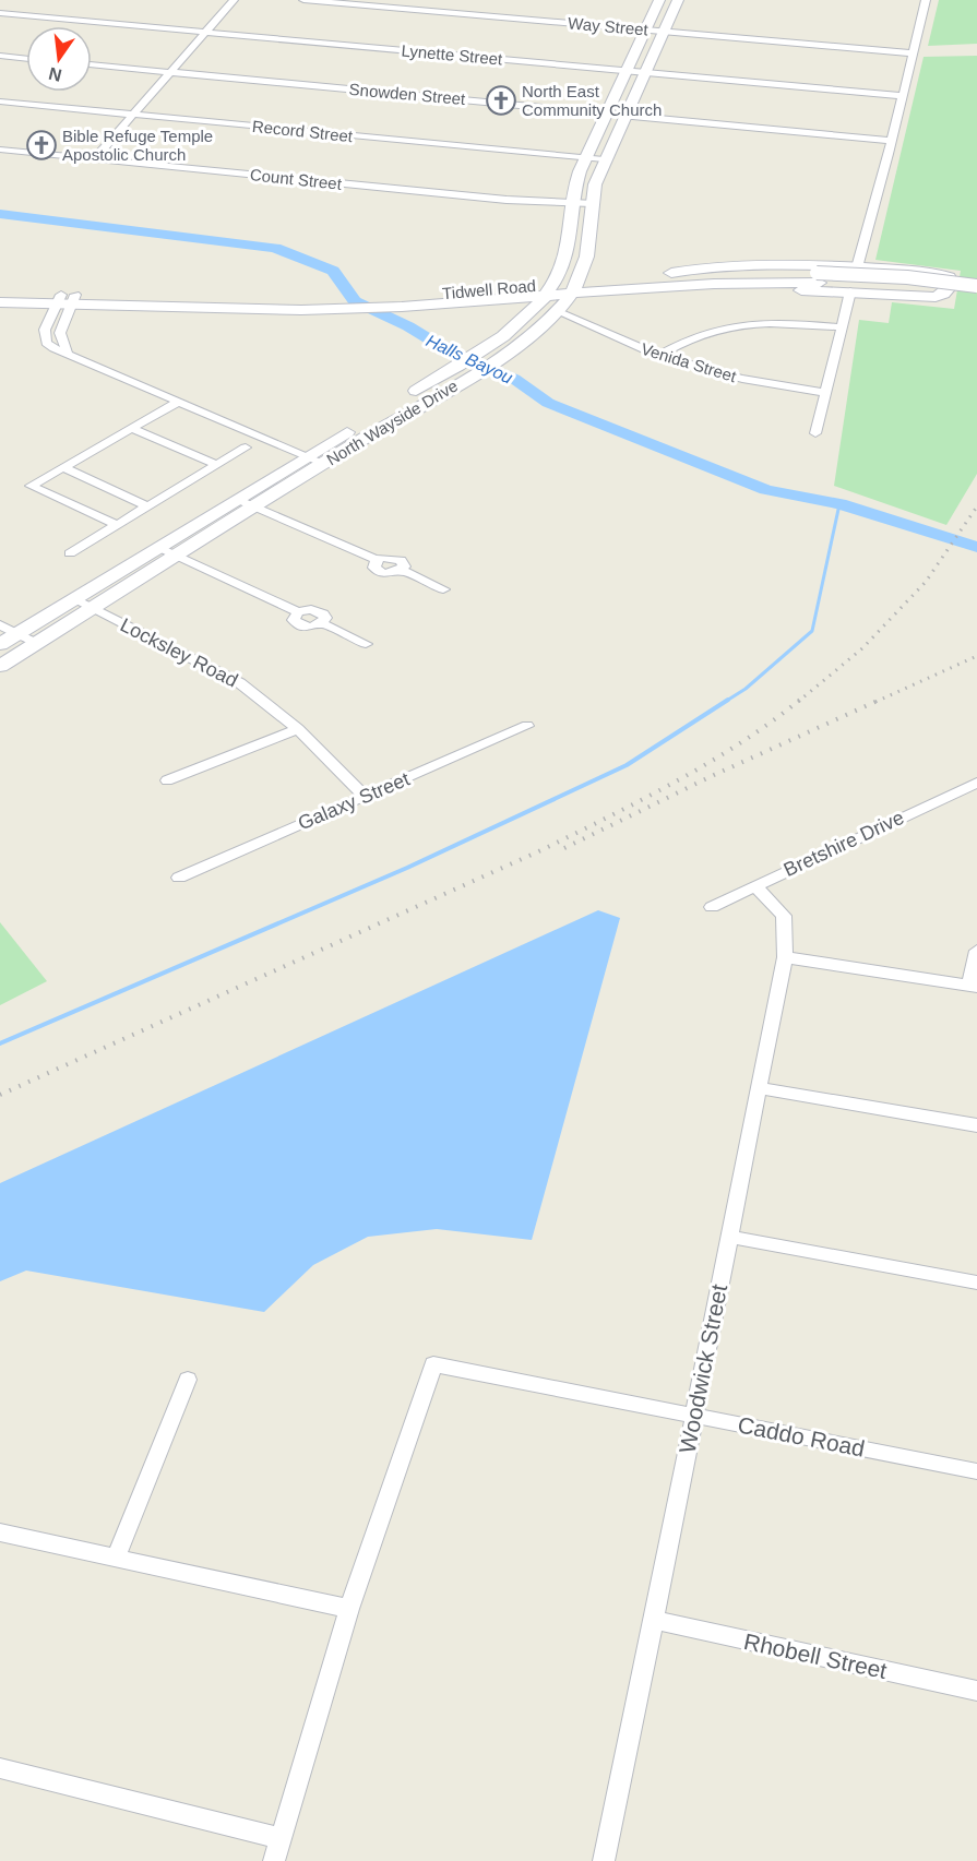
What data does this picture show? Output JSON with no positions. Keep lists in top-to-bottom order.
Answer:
{
  "streets": {
    "main road": ["Tidwell Road", "North Wayside Drive"],
    "street": [
      "Way Street",
      "Lynette Street",
      "Snowden Street",
      "Record Street",
      "Count Street",
      "Venida Street",
      "Locksley Road",
      "Galaxy Street",
      "Bretshire Drive",
      "Woodwick Street",
      "Caddo Road",
      "Rhobell Street"
    ]
  },
  "crossings": [
    ["Way Street", "North Wayside Drive"],
    ["Lynette Street", "North Wayside Drive"],
    ["Snowden Street", "North Wayside Drive"],
    ["Record Street", "North Wayside Drive"],
    ["Count Street", "North Wayside Drive"],
    ["Tidwell Road", "North Wayside Drive"],
    ["Venida Street", "North Wayside Drive"],
    ["North Wayside Drive", "Locksley Road"],
    ["Locksley Road", "Galaxy Street"],
    ["Bretshire Drive", "Woodwick Street"],
    ["Woodwick Street", "Caddo Road"],
    ["Woodwick Street", "Rhobell Street"]
  ],
  "water": ["Halls Bayou"],
  "places": {
    "church": ["North East Community Church", "Bible Refuge Temple Apostolic Church"]
  },
  "north": "bottom"
}
